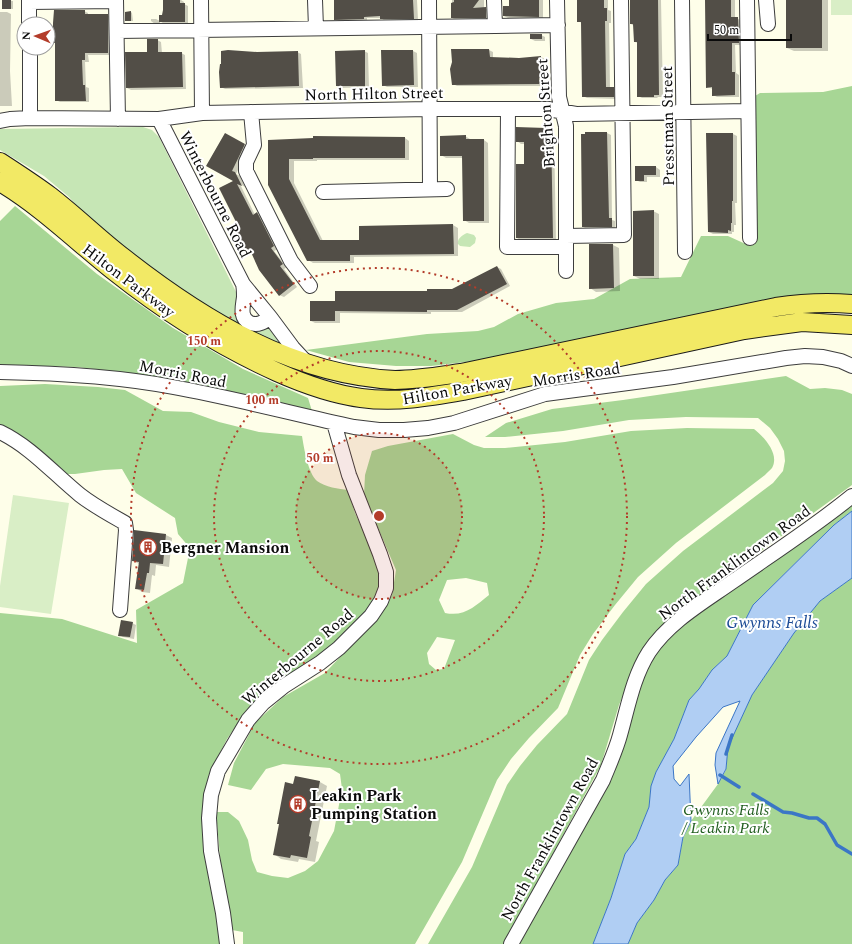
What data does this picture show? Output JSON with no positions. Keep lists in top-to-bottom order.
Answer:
{
  "streets": {
    "main road": ["Hilton Parkway"],
    "street": [
      "North Hilton Street",
      "Brighton Street",
      "Presstman Street",
      "Winterbourne Road",
      "Morris Road",
      "North Franklintown Road"
    ]
  },
  "crossings": [
    ["North Hilton Street", "Brighton Street"],
    ["North Hilton Street", "Presstman Street"],
    ["North Hilton Street", "Winterbourne Road"],
    ["Winterbourne Road", "Hilton Parkway"],
    ["Winterbourne Road", "Morris Road"]
  ],
  "water": ["Gwynns Falls"],
  "parks": ["Gwynns Falls / Leakin Park"],
  "places": {
    "building": ["Bergner Mansion", "Leakin Park Pumping Station"]
  },
  "scale_bar": "50 m",
  "north": "left",
  "rings": ["150 m", "100 m", "50 m"]
}
